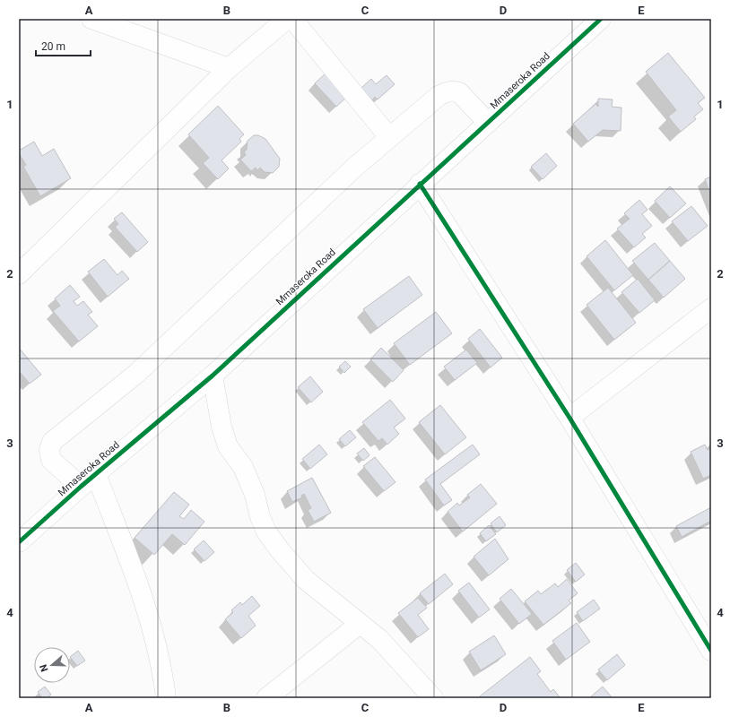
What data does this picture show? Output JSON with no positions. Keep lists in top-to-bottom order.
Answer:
{
  "streets": {
    "street": ["Mmaseroka Road"]
  },
  "scale_bar": "20 m",
  "north": "left",
  "grid": {
    "columns": [
      "A",
      "B",
      "C",
      "D",
      "E"
    ],
    "rows": [
      "1",
      "2",
      "3",
      "4"
    ]
  }
}
